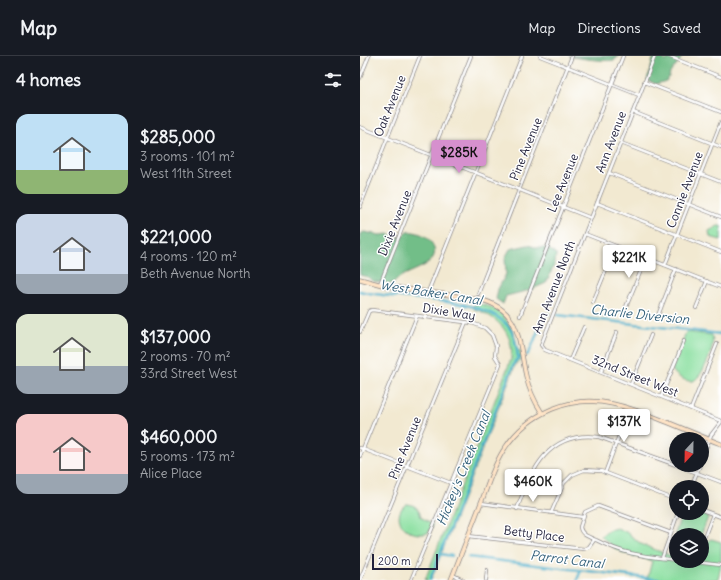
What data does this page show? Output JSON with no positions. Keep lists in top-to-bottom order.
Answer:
{
  "streets": {
    "street": [
      "Oak Avenue",
      "Ann Avenue",
      "Pine Avenue",
      "Lee Avenue",
      "Connie Avenue",
      "Dixie Avenue",
      "Ann Avenue North",
      "Dixie Way",
      "32nd Street West",
      "Betty Place"
    ]
  },
  "crossings": [
    ["Ann Avenue", "Ann Avenue North"],
    ["Pine Avenue", "Dixie Way"],
    ["Ann Avenue North", "32nd Street West"]
  ],
  "water": [
    "West Baker Canal",
    "Charlie Diversion",
    "Hickey's Creek Canal",
    "Parrot Canal"
  ],
  "scale_bar": "200 m",
  "north": "bottom",
  "page": {
    "header": "Map",
    "nav": ["Map", "Directions", "Saved"],
    "heading": "4 homes",
    "list": [
      {
        "name": "$285,000",
        "note": "3 rooms · 101 m² · West 11th Street"
      },
      {
        "name": "$221,000",
        "note": "4 rooms · 120 m² · Beth Avenue North"
      },
      {
        "name": "$137,000",
        "note": "2 rooms · 70 m² · 33rd Street West"
      },
      {
        "name": "$460,000",
        "note": "5 rooms · 173 m² · Alice Place"
      }
    ],
    "price": [
      "$285K",
      "$221K",
      "$137K",
      "$460K"
    ],
    "scale": "200 m"
  }
}
